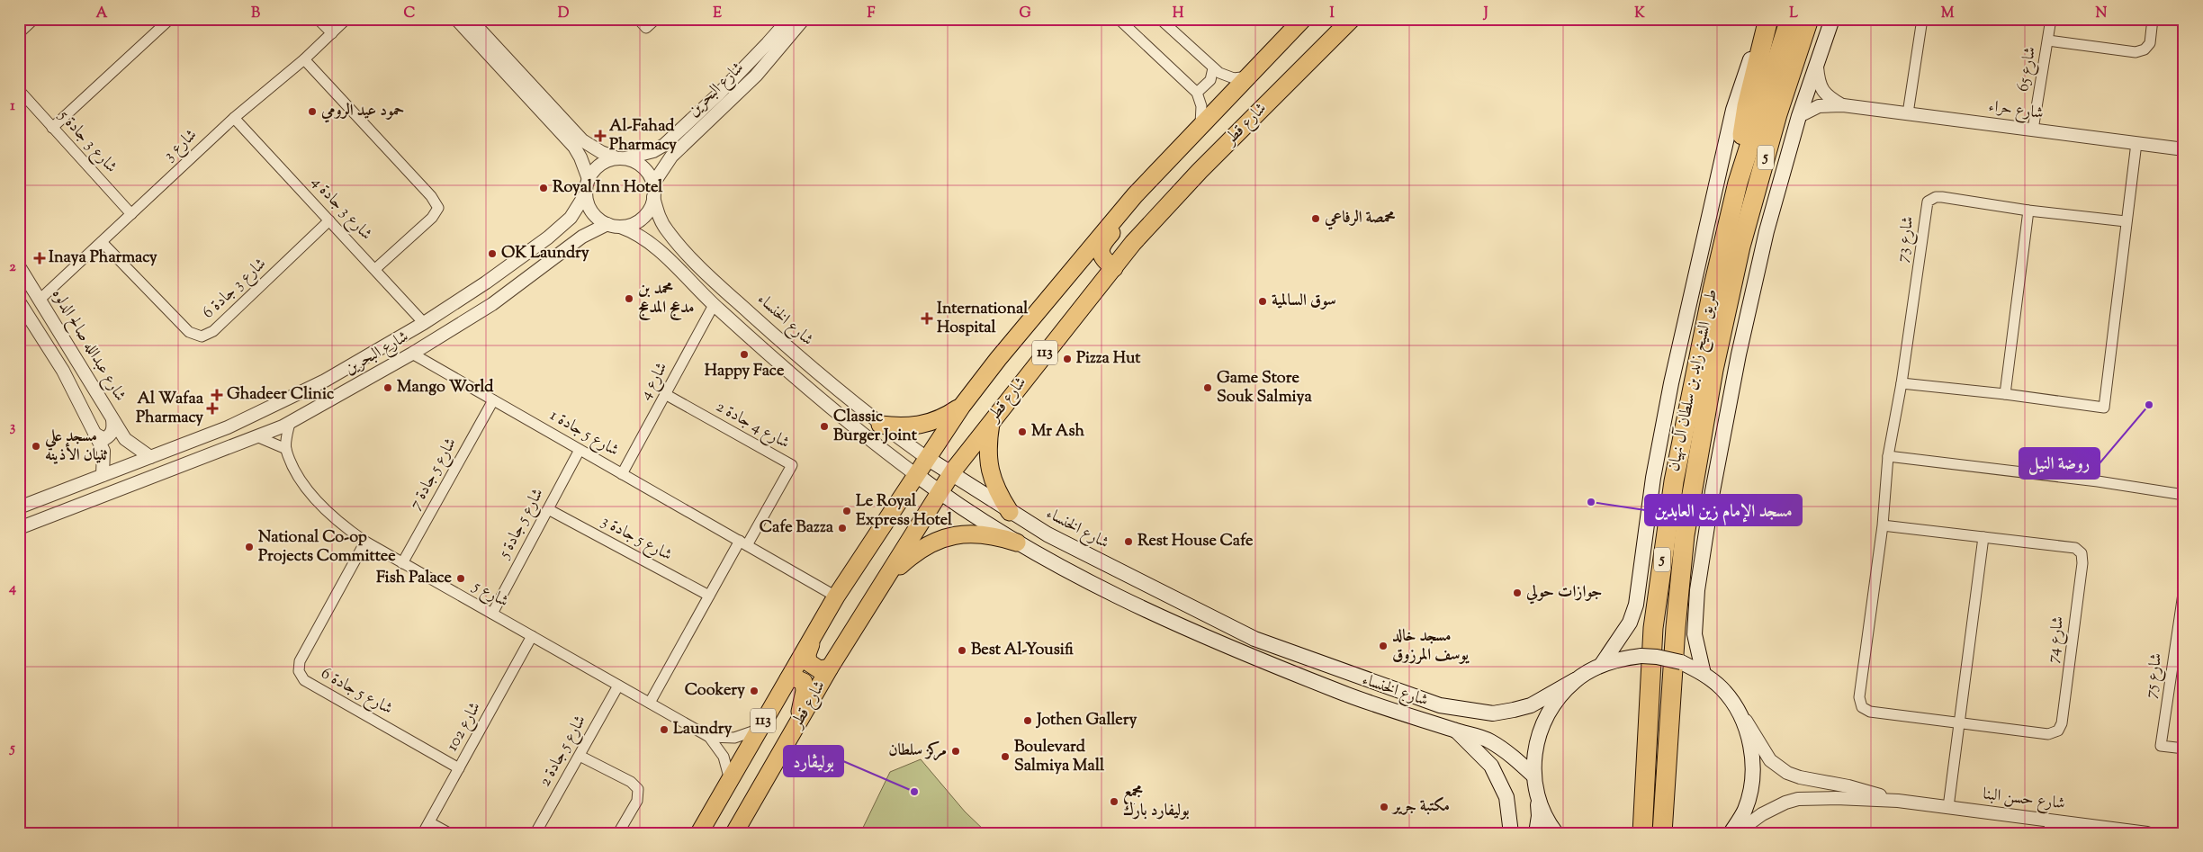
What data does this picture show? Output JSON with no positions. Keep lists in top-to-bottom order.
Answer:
{
  "streets": {
    "highway": ["5", "طريق الشيخ زايد بن سلطان آل نهيان"],
    "main road": ["شارع قطر", "شارع الخنساء", "113"],
    "street": [
      "شارع 65",
      "شارع البحرين",
      "شارع حراء",
      "شارع 3 جادة 5",
      "شارع 3",
      "شارع 3 جادة 4",
      "شارع 73",
      "شارع 3 جادة 6",
      "شارع عبدالله صالح الدلوه",
      "شارع 4",
      "شارع 4 جادة 2",
      "شارع 5 جادة 1",
      "شارع 5 جادة 7",
      "شارع 5 جادة 5",
      "شارع 5 جادة 3",
      "شارع 5",
      "شارع 74",
      "شارع 75",
      "شارع 5 جادة 6",
      "شارع 102",
      "شارع 5 جادة 2",
      "شارع حسن البنا"
    ]
  },
  "crossings": [
    ["شارع 65", "شارع حراء"],
    ["شارع البحرين", "شارع 3 جادة 4"],
    ["شارع البحرين", "شارع الخنساء"],
    ["شارع البحرين", "شارع عبدالله صالح الدلوه"],
    ["شارع البحرين", "شارع 5 جادة 1"],
    ["شارع البحرين", "شارع 5"],
    ["شارع قطر", "شارع الخنساء"],
    ["شارع قطر", "شارع 5 جادة 1"],
    ["شارع قطر", "شارع 5"],
    ["شارع 3 جادة 5", "شارع 3"],
    ["شارع 3", "شارع 3 جادة 4"],
    ["شارع 3", "شارع 3 جادة 6"],
    ["شارع 3", "شارع عبدالله صالح الدلوه"],
    ["شارع 3 جادة 4", "شارع 3 جادة 6"],
    ["شارع 73", "شارع 74"],
    ["شارع الخنساء", "شارع 4"],
    ["شارع 4", "شارع 4 جادة 2"],
    ["شارع 4", "شارع 5 جادة 1"],
    ["شارع 4 جادة 2", "شارع 5 جادة 1"],
    ["شارع 5 جادة 1", "شارع 5 جادة 7"],
    ["شارع 5 جادة 1", "شارع 5 جادة 5"],
    ["شارع 5 جادة 7", "شارع 5"],
    ["شارع 5 جادة 5", "شارع 5 جادة 3"],
    ["شارع 5 جادة 5", "شارع 5"],
    ["شارع 5", "شارع 5 جادة 6"],
    ["شارع 5", "شارع 102"],
    ["شارع 5", "شارع 5 جادة 2"],
    ["شارع 5 جادة 6", "شارع 102"]
  ],
  "places": {
    "other": [
      "حمود عيد الرومي",
      "Royal Inn Hotel",
      "محمصة الرفاعي",
      "OK Laundry",
      "محمد بن مدعج المدعج",
      "سوق السالمية",
      "Happy Face",
      "Pizza Hut",
      "Mango World",
      "Game Store Souk Salmiya",
      "روضة النيل",
      "Classic Burger Joint",
      "Mr Ash",
      "مسجد علي ثنيان الأذينه",
      "مسجد الإمام زين العابدين",
      "Le Royal Express Hotel",
      "Cafe Bazza",
      "Rest House Cafe",
      "National Co-op Projects Committee",
      "Fish Palace",
      "جوازات حولي",
      "مسجد خالد يوسف المرزوق",
      "Best Al-Yousifi",
      "Cookery",
      "Jothen Gallery",
      "Laundry",
      "مركز سلطان",
      "Boulevard Salmiya Mall",
      "بوليڤارد",
      "مجمع بوليفارد بارك",
      "مكتبة جرير"
    ],
    "health": [
      "Al-Fahad Pharmacy",
      "Inaya Pharmacy",
      "International Hospital",
      "Ghadeer Clinic",
      "Al Wafaa Pharmacy"
    ]
  },
  "grid": {
    "columns": [
      "A",
      "B",
      "C",
      "D",
      "E",
      "F",
      "G",
      "H",
      "I",
      "J",
      "K",
      "L",
      "M",
      "N"
    ],
    "rows": [
      "1",
      "2",
      "3",
      "4",
      "5"
    ]
  }
}
